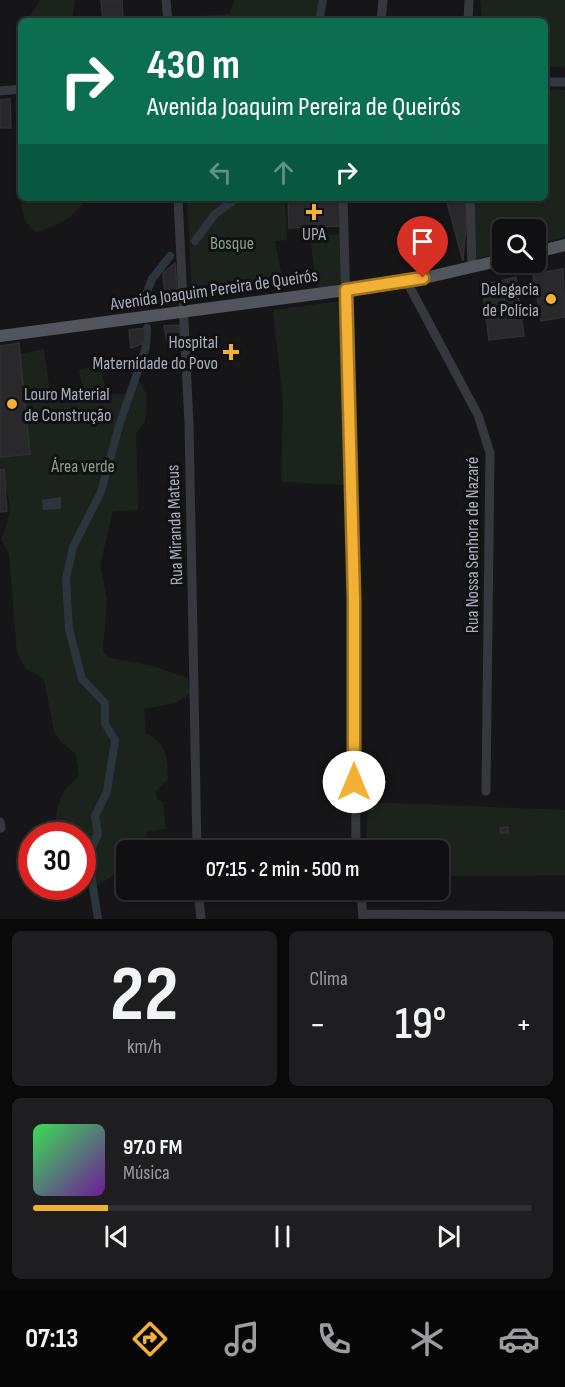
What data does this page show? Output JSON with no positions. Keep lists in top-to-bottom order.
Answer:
{
  "streets": {
    "main road": ["Avenida Joaquim Pereira de Queirós"],
    "street": ["Rua Miranda Mateus", "Rua Nossa Senhora de Nazaré"]
  },
  "crossings": [
    ["Avenida Joaquim Pereira de Queirós", "Rua Miranda Mateus"],
    ["Avenida Joaquim Pereira de Queirós", "Rua Nossa Senhora de Nazaré"]
  ],
  "parks": ["Bosque", "Área verde"],
  "places": {
    "health": ["UPA", "Hospital Maternidade do Povo"],
    "other": ["Delegacia de Polícia", "Louro Material de Construção"]
  },
  "page": {
    "turn": ["430 m", "Avenida Joaquim Pereira de Queirós"],
    "limit": "30",
    "trip": "07:15 · 2 min · 500 m",
    "tile": [
      ["22", "km/h"],
      "Clima"
    ],
    "heat": ["−", "19°", "+"],
    "song": ["97.0 FM", "Música"],
    "tabs": "07:13"
  }
}
